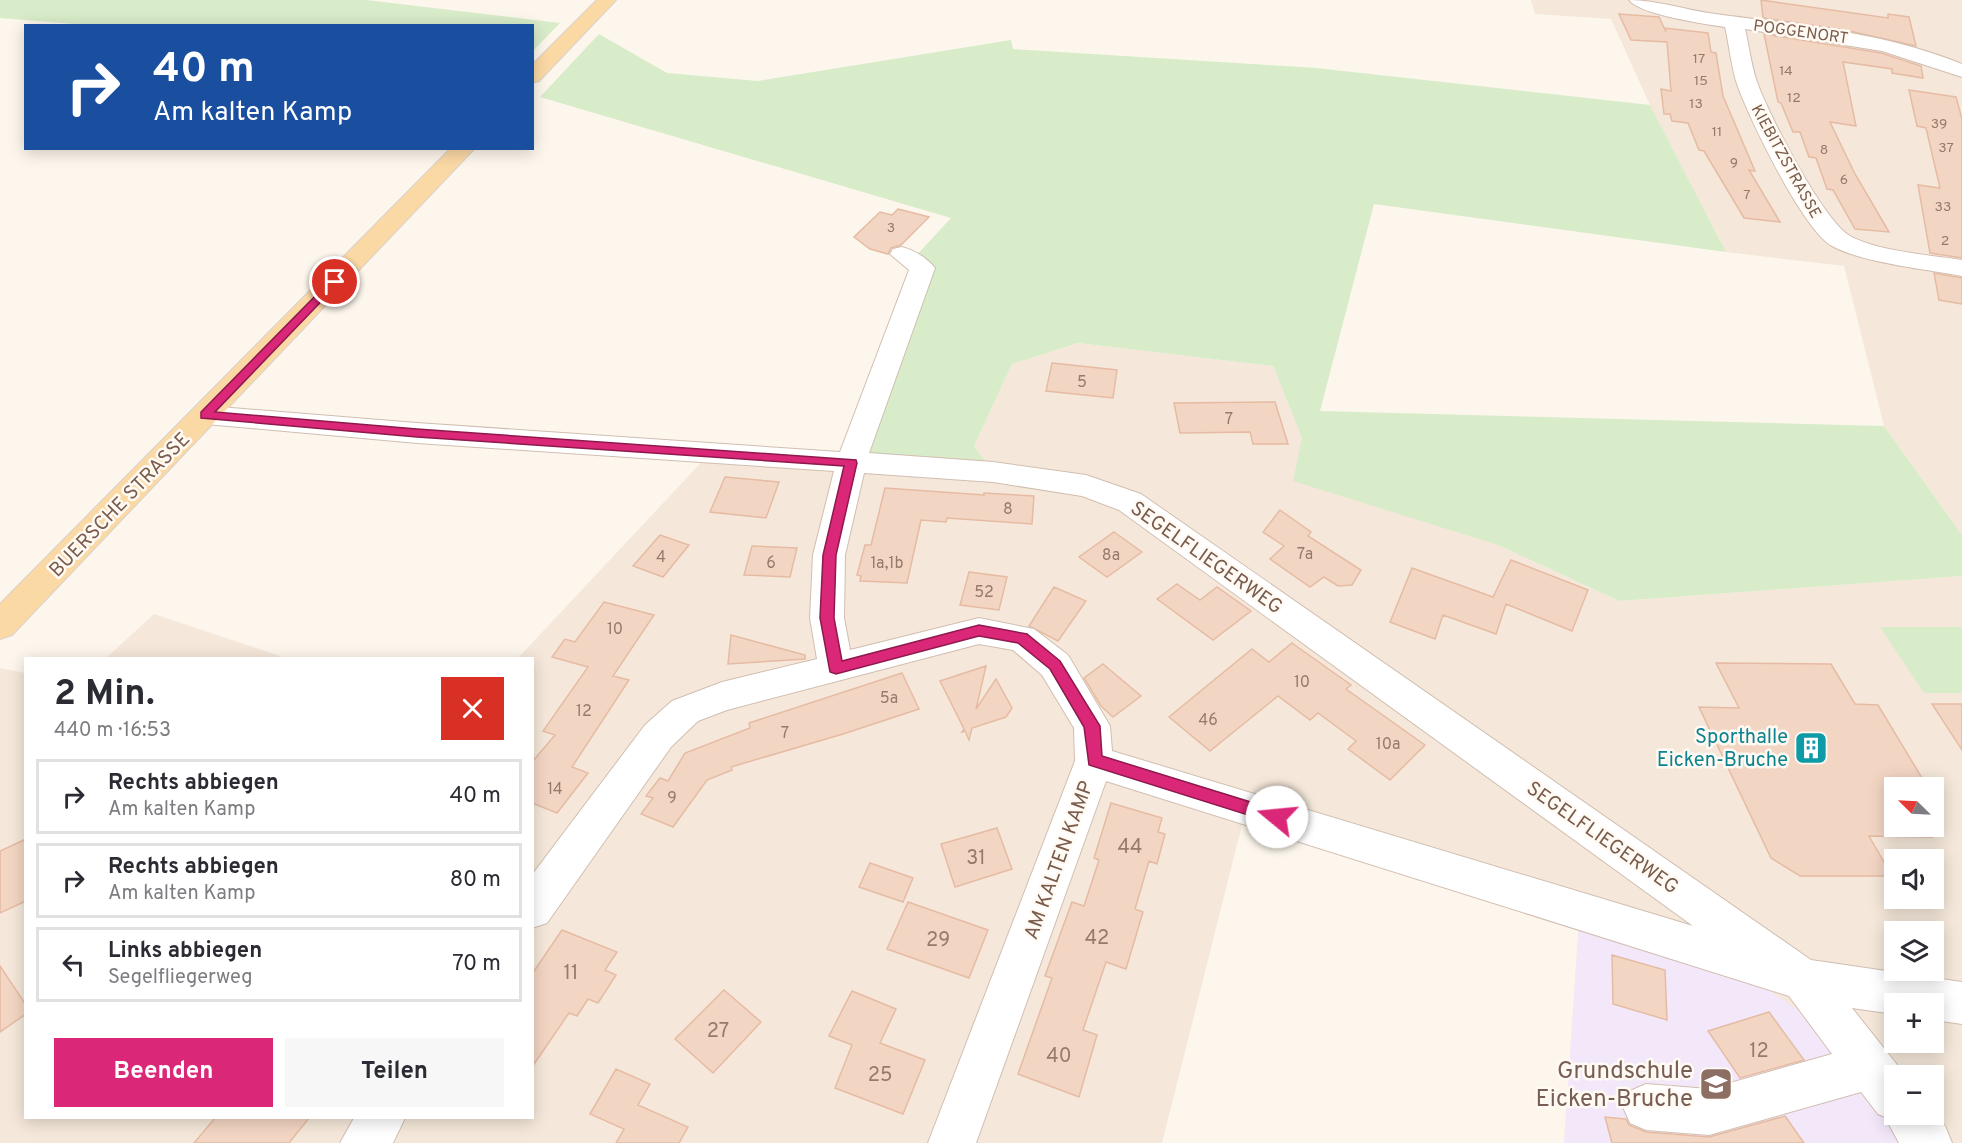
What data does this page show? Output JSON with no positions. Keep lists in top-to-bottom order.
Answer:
{
  "streets": {
    "main road": ["BUERSCHE STRASSE"],
    "street": [
      "POGGENORT",
      "KIEBITZSTRASSE",
      "SEGELFLIEGERWEG",
      "AM KALTEN KAMP"
    ]
  },
  "crossings": [
    ["POGGENORT", "KIEBITZSTRASSE"],
    ["BUERSCHE STRASSE", "SEGELFLIEGERWEG"]
  ],
  "places": {
    "building": ["Sporthalle Eicken-Bruche"],
    "school or university": ["Grundschule Eicken-Bruche"]
  },
  "house_numbers": [
    "17",
    "14",
    "15",
    "12",
    "13",
    "39",
    "11",
    "37",
    "8",
    "9",
    "6",
    "7",
    "33",
    "3",
    "2",
    "5",
    "7",
    "8",
    "7a",
    "8a",
    "4",
    "6",
    "1a,1b",
    "52",
    "10",
    "10",
    "5a",
    "12",
    "46",
    "7",
    "10a",
    "14",
    "9",
    "44",
    "31",
    "42",
    "29",
    "11",
    "27",
    "12",
    "40",
    "25"
  ],
  "north": "top left",
  "page": {
    "turn": ["40 m", "Am kalten Kamp"],
    "heading": ["2 Min.", "440 m · 16:53"],
    "list": [
      {
        "name": "Rechts abbiegen",
        "note": "Am kalten Kamp",
        "value": "40 m"
      },
      {
        "name": "Rechts abbiegen",
        "note": "Am kalten Kamp",
        "value": "80 m"
      },
      {
        "name": "Links abbiegen",
        "note": "Segelfliegerweg",
        "value": "70 m"
      }
    ],
    "map_buttons": ["+", "−"],
    "buttons": ["Beenden", "Teilen"]
  }
}
